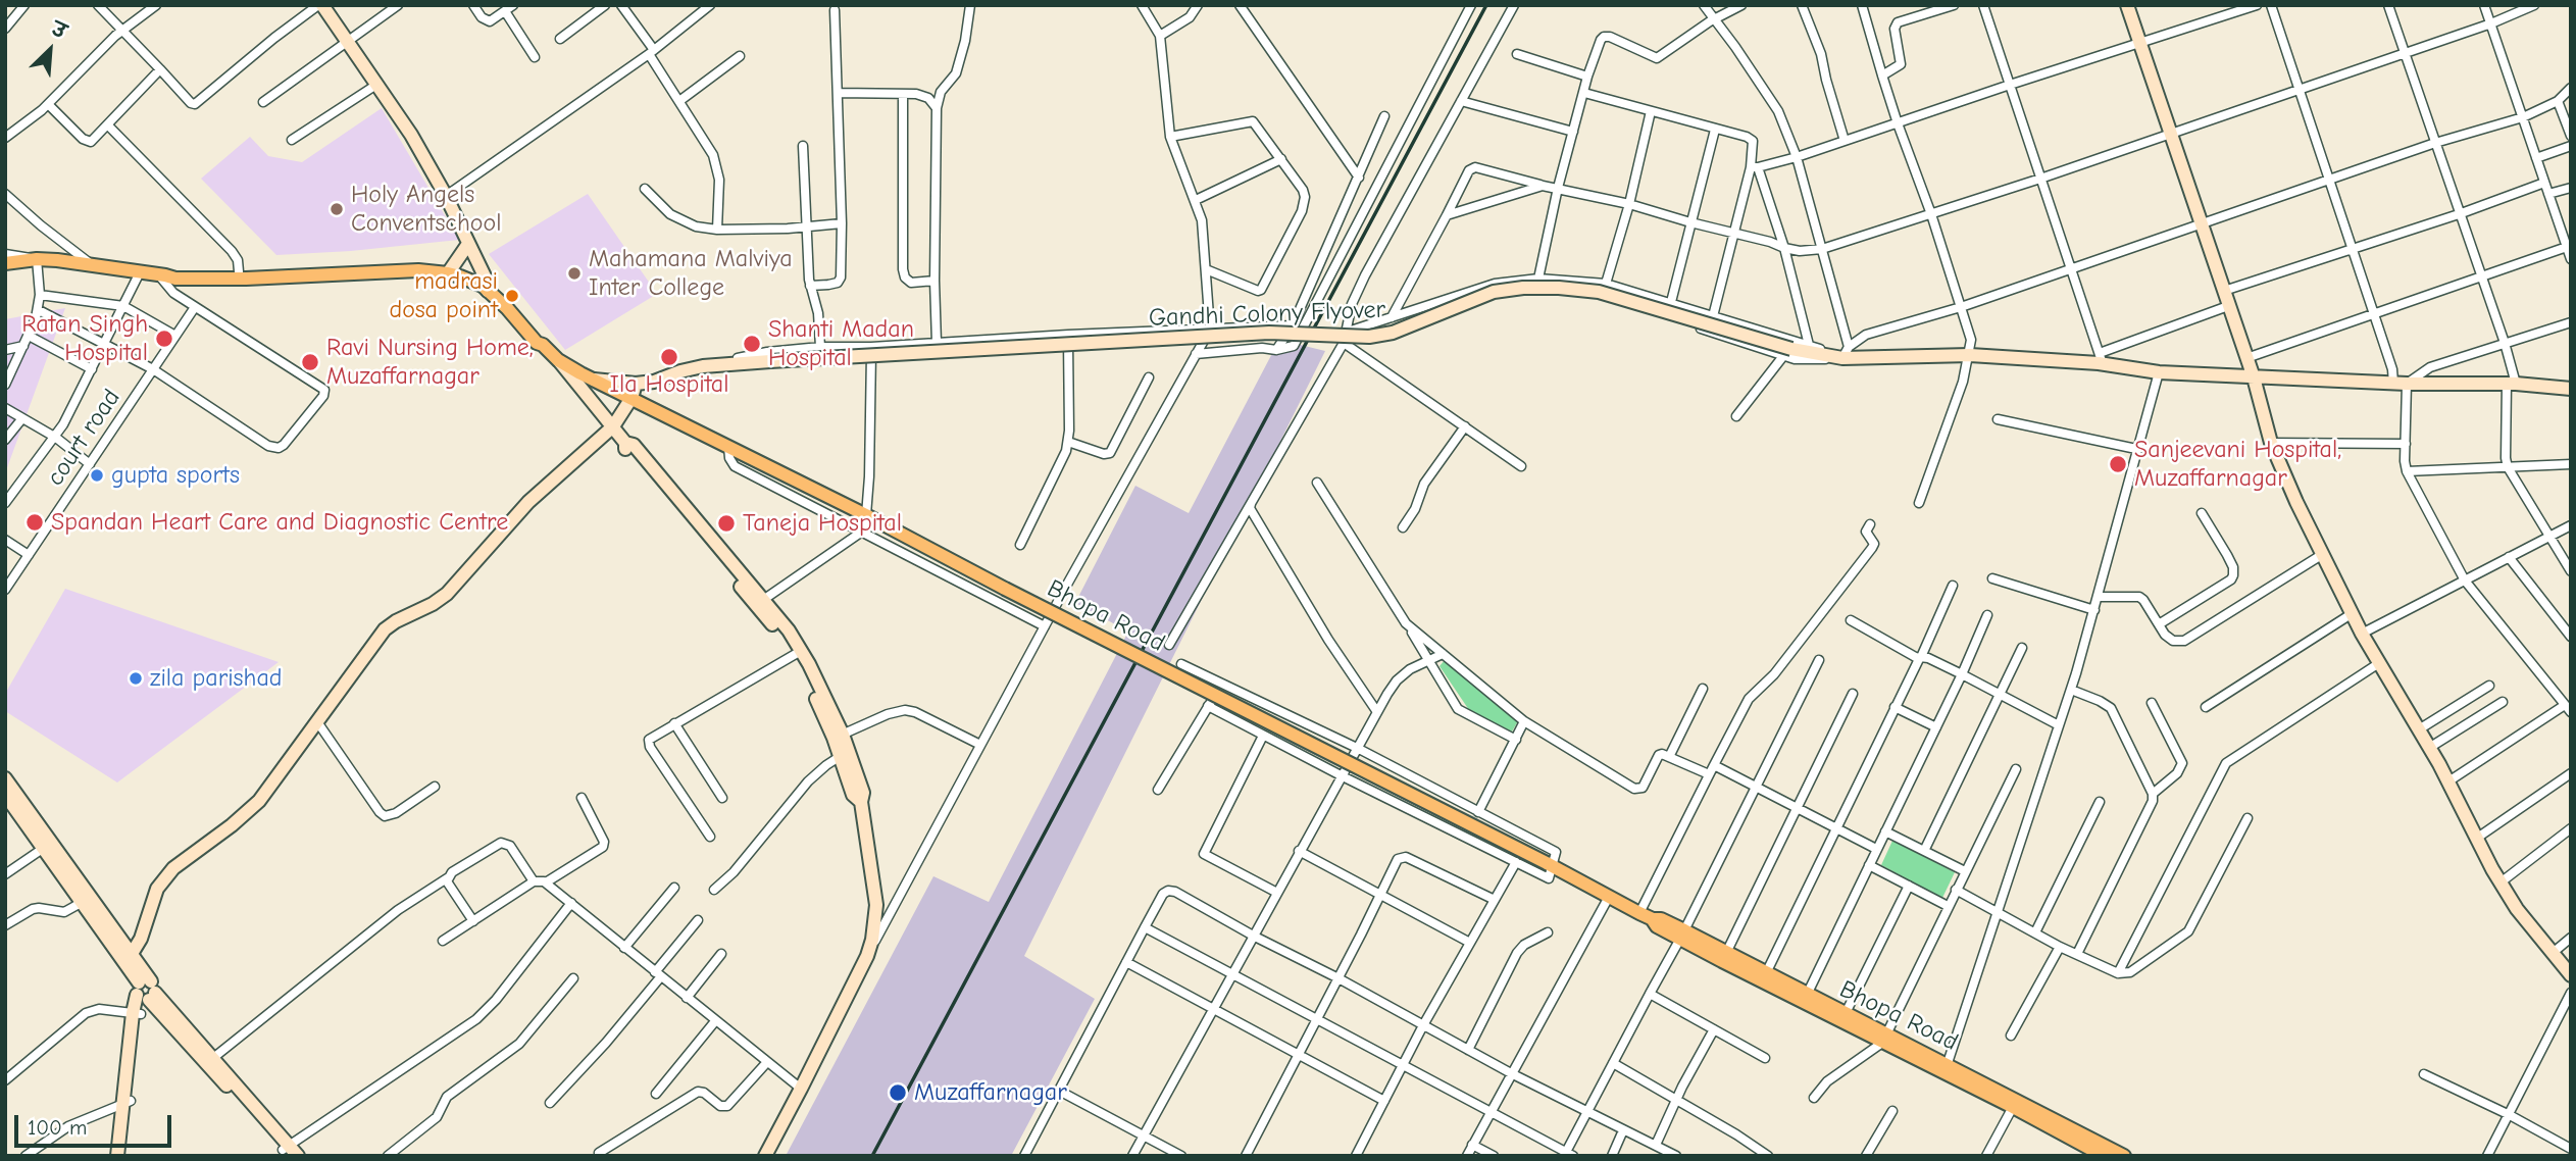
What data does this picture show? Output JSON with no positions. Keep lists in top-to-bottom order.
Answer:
{
  "streets": {
    "main road": ["Bhopa Road"],
    "street": ["Gandhi Colony Flyover", "court road"]
  },
  "crossings": [
    ["Gandhi Colony Flyover", "Bhopa Road"]
  ],
  "places": [
    "Holy Angels Conventschool",
    "Mahamana Malviya Inter College",
    "madrasi dosa point",
    "Ratan Singh Hospital",
    "Shanti Madan Hospital",
    "Ila Hospital",
    "Ravi Nursing Home, Muzaffarnagar",
    "Sanjeevani Hospital, Muzaffarnagar",
    "gupta sports",
    "Spandan Heart Care and Diagnostic Centre",
    "Taneja Hospital",
    "zila parishad",
    "Muzaffarnagar"
  ],
  "scale_bar": "100 m",
  "north": "top right"
}
